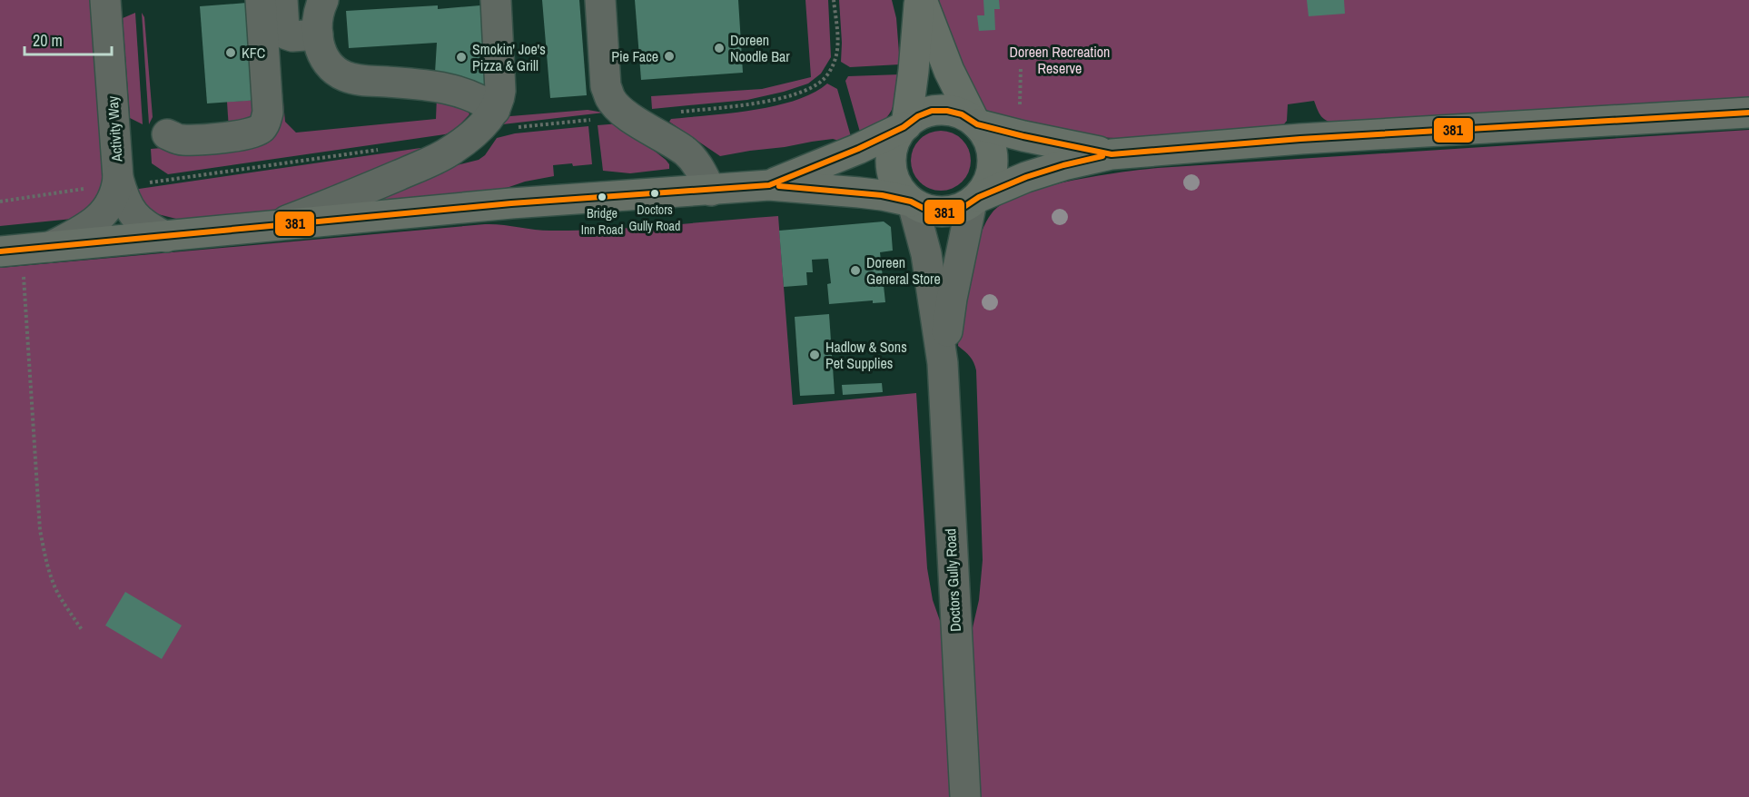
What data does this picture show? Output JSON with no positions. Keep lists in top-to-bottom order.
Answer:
{
  "streets": {
    "street": ["Activity Way", "Doctors Gully Road"]
  },
  "parks": ["Doreen Recreation Reserve"],
  "places": [
    "Doreen Noodle Bar",
    "KFC",
    "Pie Face",
    "Smokin' Joe's Pizza & Grill",
    "Doctors Gully Road",
    "Bridge Inn Road",
    "Doreen General Store",
    "Hadlow & Sons Pet Supplies"
  ],
  "lines": ["transit line 381"],
  "scale_bar": "20 m"
}
